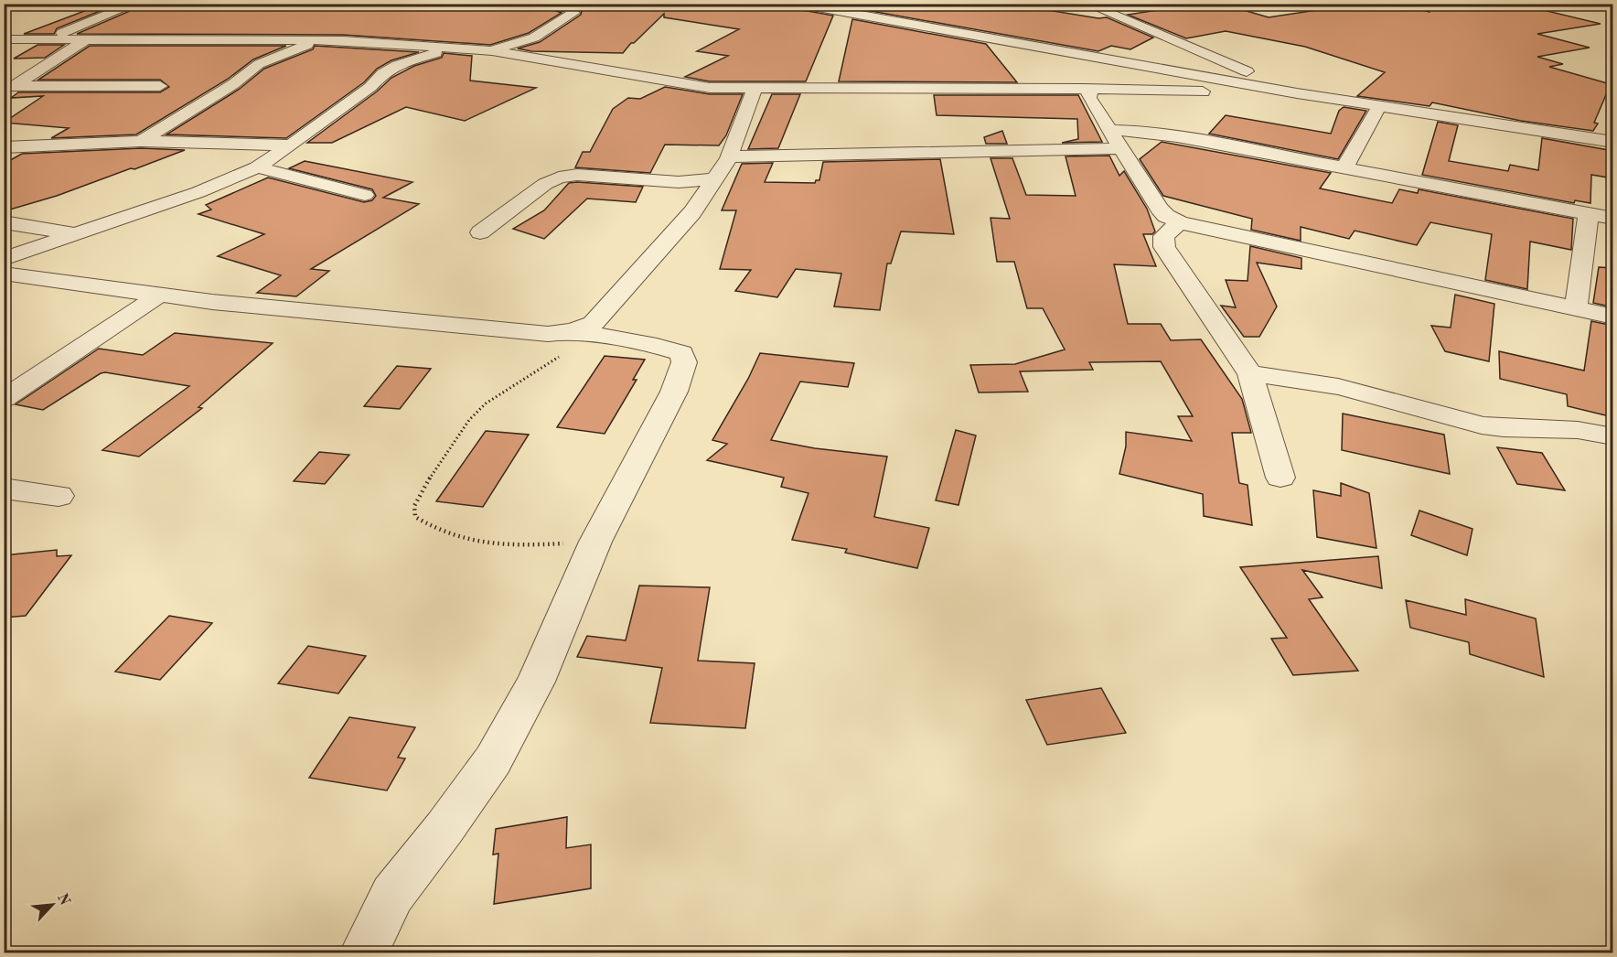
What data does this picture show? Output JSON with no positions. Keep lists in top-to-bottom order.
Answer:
{
  "north": "top right"
}
